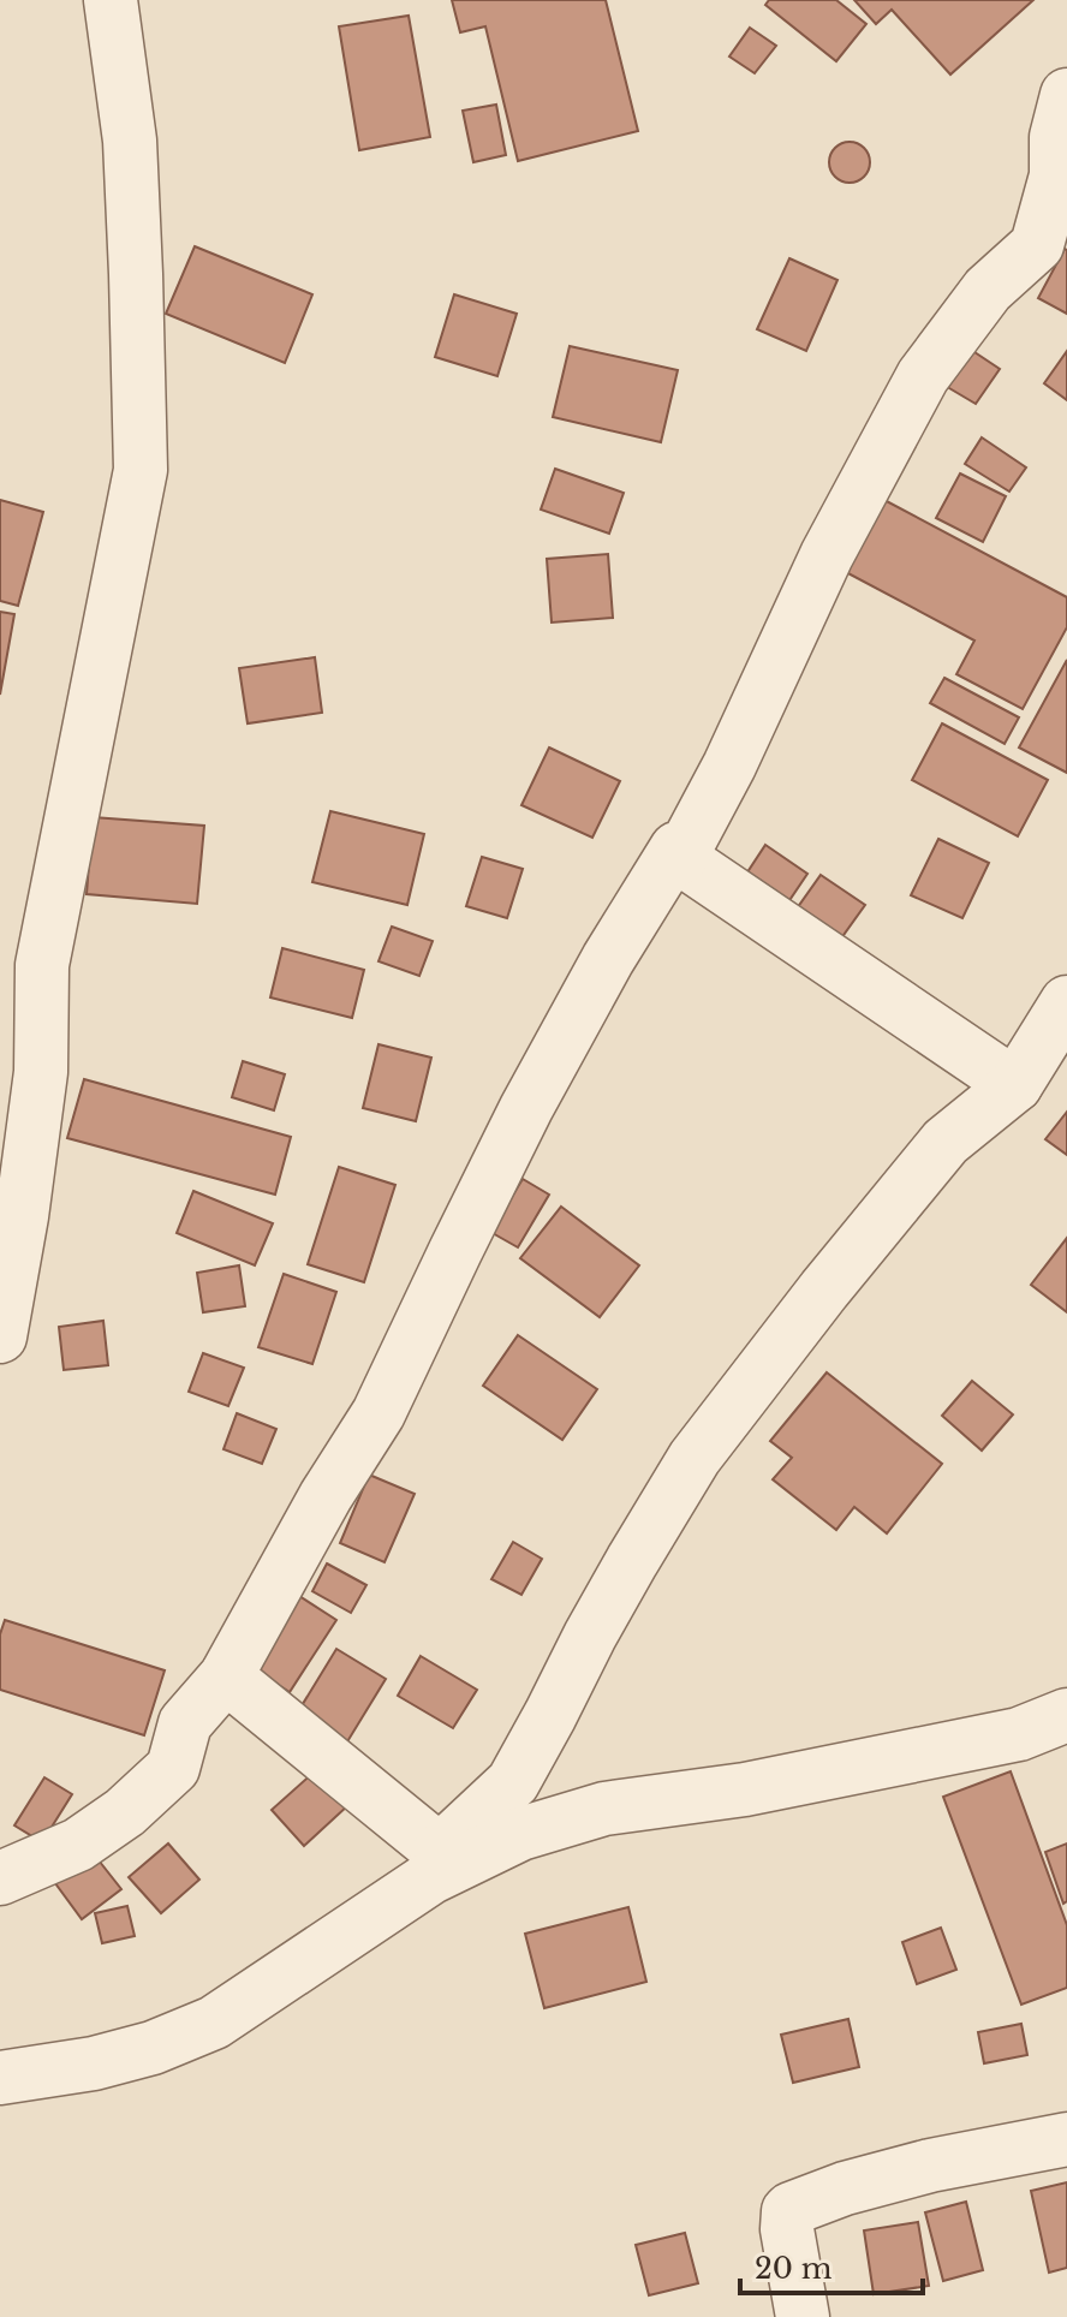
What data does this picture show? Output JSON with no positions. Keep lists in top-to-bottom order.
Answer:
{
  "scale_bar": "20 m"
}
